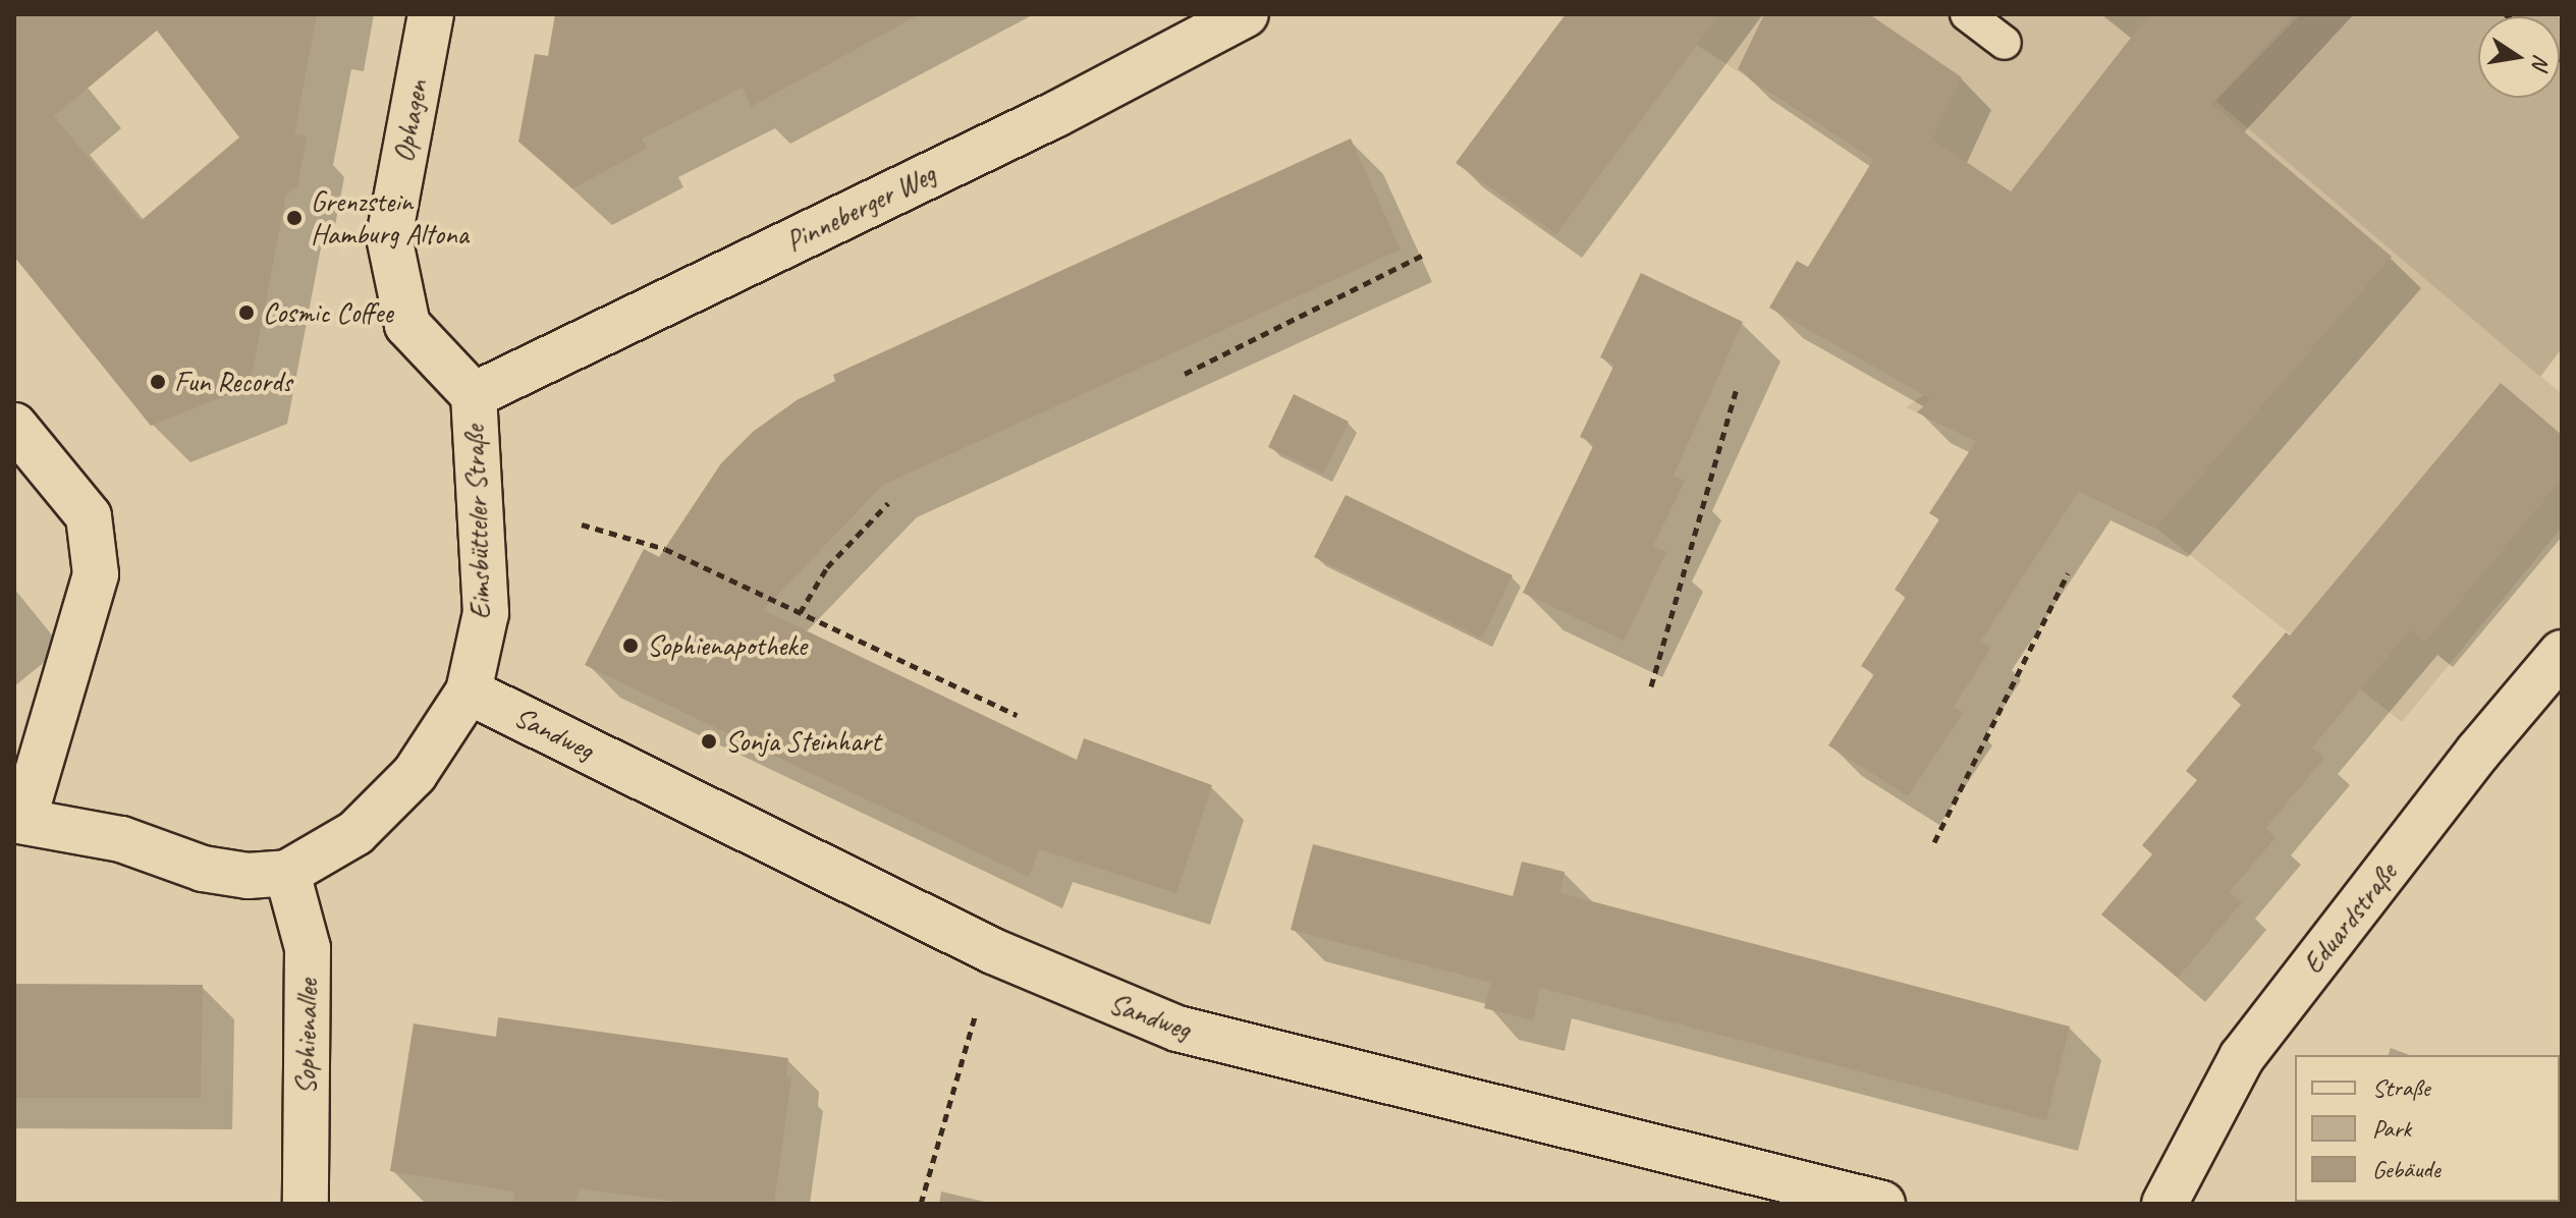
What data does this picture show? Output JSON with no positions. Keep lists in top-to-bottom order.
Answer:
{
  "streets": {
    "street": [
      "Ophagen",
      "Pinneberger Weg",
      "Eimsbütteler Straße",
      "Sandweg",
      "Eduardstraße",
      "Sophienallee"
    ]
  },
  "crossings": [
    ["Ophagen", "Eimsbütteler Straße"],
    ["Pinneberger Weg", "Eimsbütteler Straße"],
    ["Eimsbütteler Straße", "Sandweg"],
    ["Eimsbütteler Straße", "Sophienallee"]
  ],
  "places": [
    "Grenzstein Hamburg Altona",
    "Cosmic Coffee",
    "Fun Records",
    "Sophienapotheke",
    "Sonja Steinhart"
  ],
  "legend": ["Straße", "Park", "Gebäude"],
  "north": "right"
}
